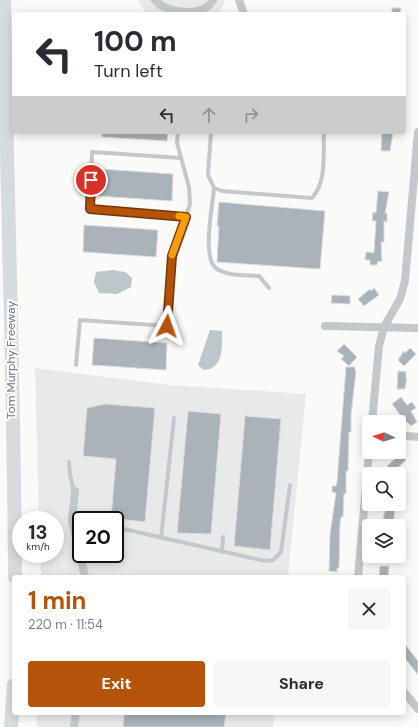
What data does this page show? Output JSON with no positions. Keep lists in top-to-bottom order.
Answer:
{
  "streets": {
    "highway": ["Tom Murphy Freeway"]
  },
  "north": "left",
  "page": {
    "turn": ["100 m", "Turn left"],
    "speed": "13 km/h",
    "limit": "20",
    "heading": ["1 min", "220 m · 11:54"],
    "buttons": ["Exit", "Share"]
  }
}
